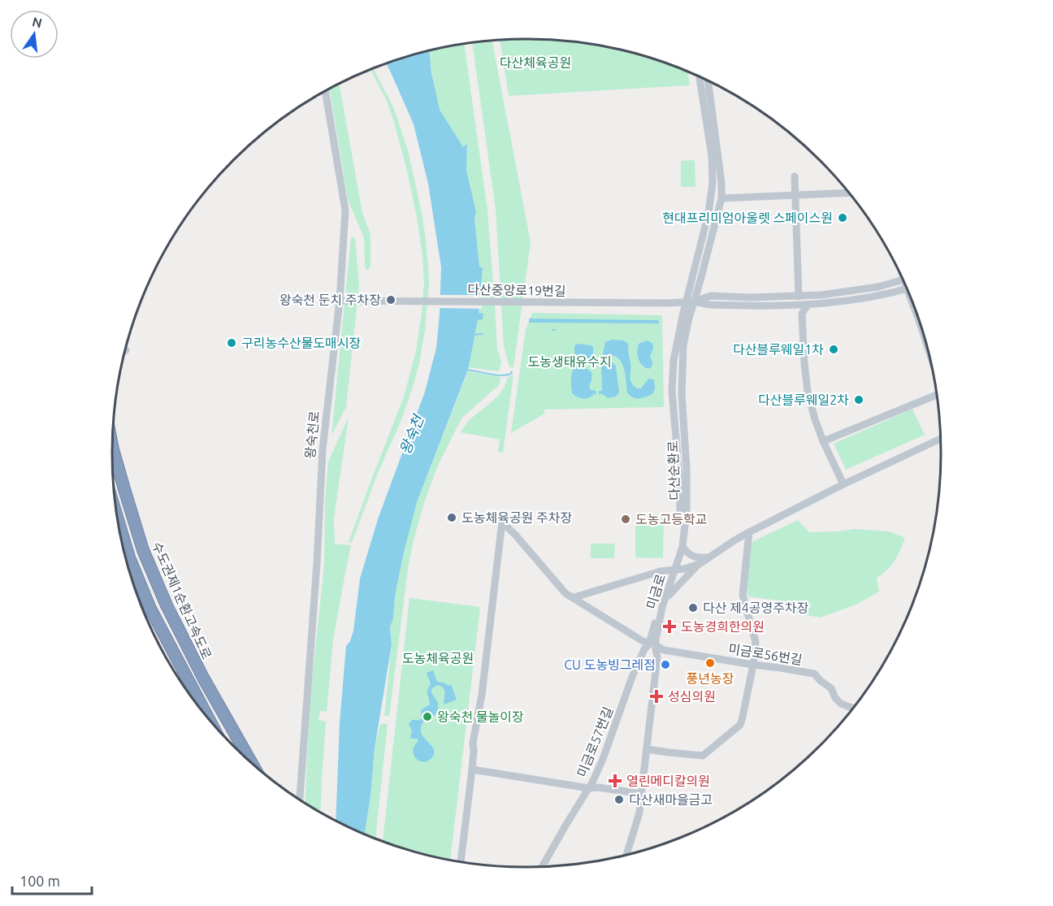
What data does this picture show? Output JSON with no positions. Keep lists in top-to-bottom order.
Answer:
{
  "streets": {
    "highway": ["수도권제1순환고속도로"],
    "street": [
      "다산중앙로19번길",
      "왕숙천로",
      "다산순환로",
      "미금로",
      "미금로56번길",
      "미금로57번길"
    ]
  },
  "crossings": [
    ["다산중앙로19번길", "왕숙천로"],
    ["다산중앙로19번길", "다산순환로"],
    ["다산순환로", "미금로"],
    ["미금로", "미금로56번길"],
    ["미금로", "미금로57번길"],
    ["미금로56번길", "미금로57번길"]
  ],
  "water": ["왕숙천"],
  "parks": ["다산체육공원", "도농생태유수지", "도농체육공원"],
  "places": {
    "other": [
      "현대프리미엄아울렛 스페이스원",
      "왕숙천 둔치 주차장",
      "구리농수산물도매시장",
      "다산블루웨일1차",
      "다산블루웨일2차",
      "도농체육공원 주차장",
      "도농고등학교",
      "다산 제4공영주차장",
      "풍년농장",
      "CU 도농빙그레점",
      "왕숙천 물놀이장",
      "다산새마을금고"
    ],
    "health": ["도농경희한의원", "성심의원", "열린메디칼의원"]
  },
  "scale_bar": "100 m",
  "north": "top"
}
